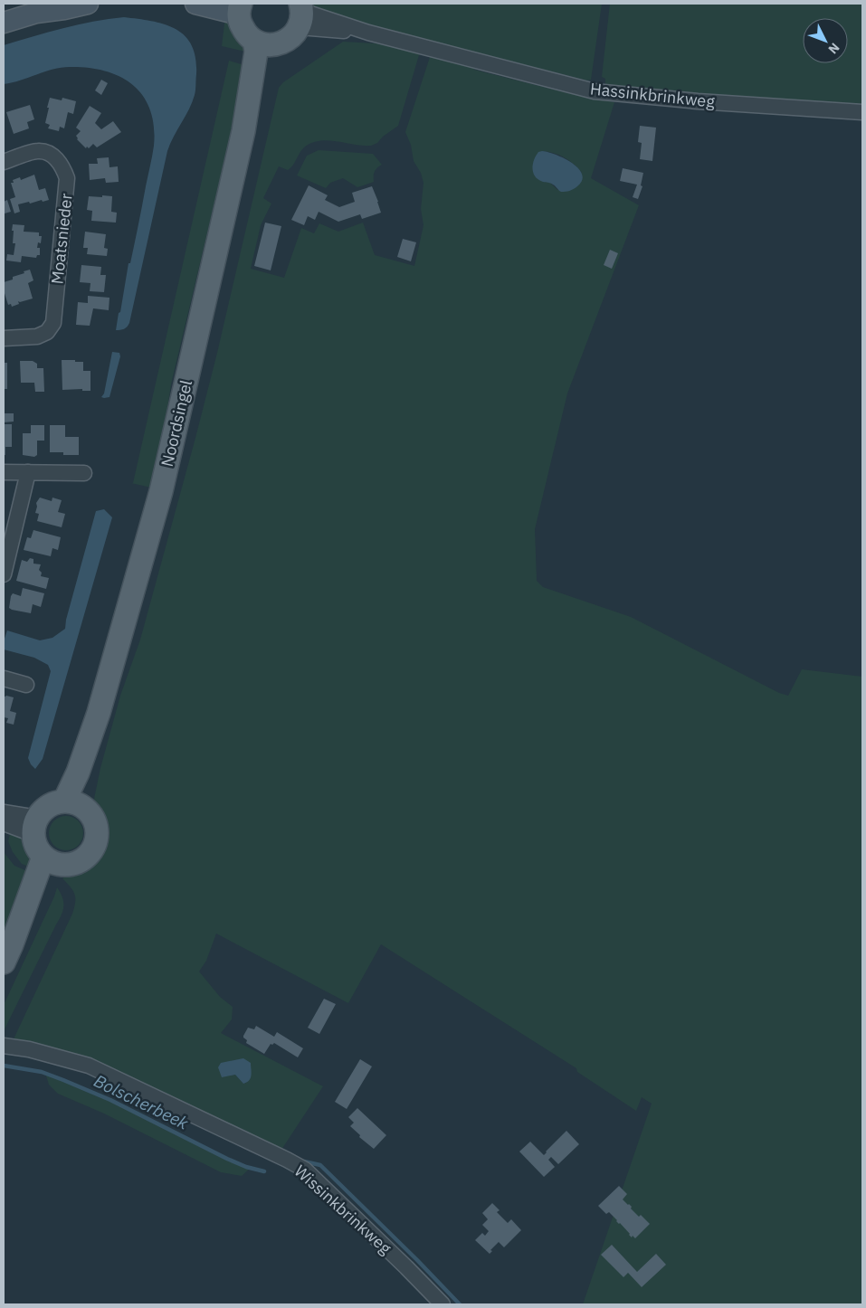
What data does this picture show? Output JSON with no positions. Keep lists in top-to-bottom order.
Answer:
{
  "streets": {
    "main road": ["Noordsingel"],
    "street": ["Hassinkbrinkweg", "Moatsnieder", "Wissinkbrinkweg"]
  },
  "water": ["Bolscherbeek"],
  "north": "bottom right"
}
